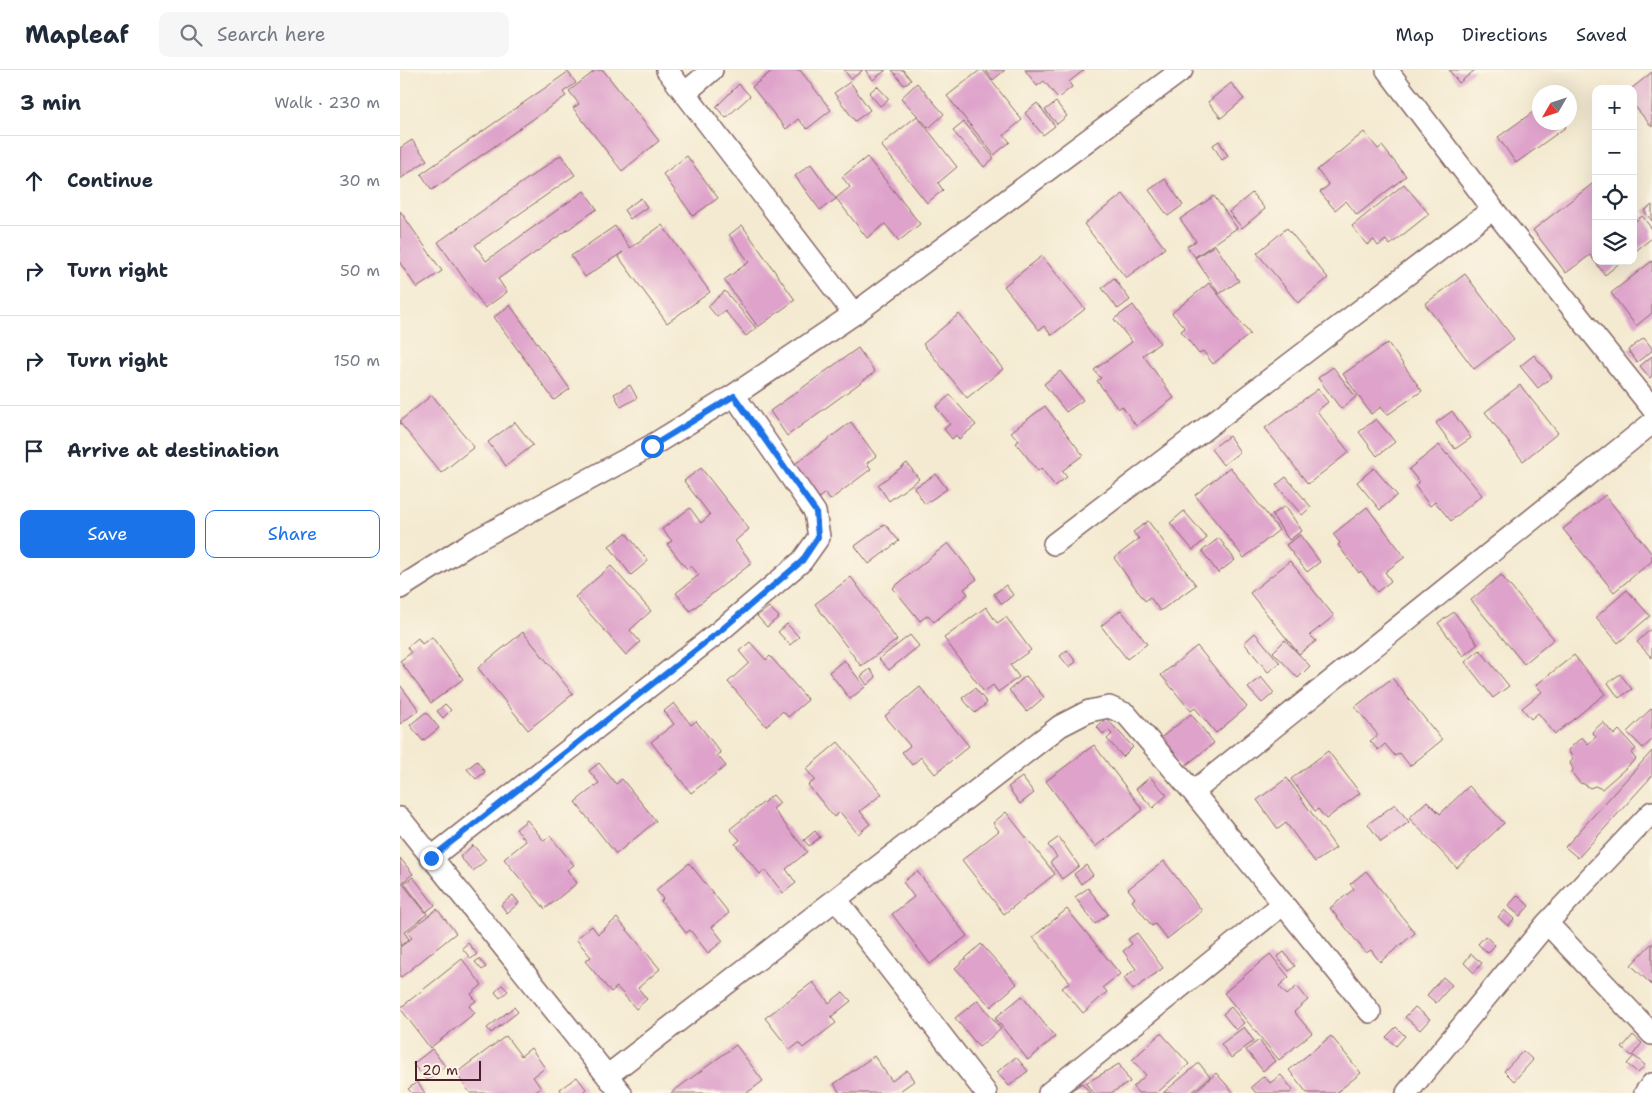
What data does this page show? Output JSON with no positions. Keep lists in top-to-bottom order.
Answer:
{
  "scale_bar": "20 m",
  "north": "bottom left",
  "page": {
    "header": "Mapleaf",
    "search": "Search here",
    "nav": ["Map", "Directions", "Saved"],
    "heading": ["3 min", "Walk · 230 m"],
    "map_buttons": ["+", "−"],
    "list": [
      ["Continue", "30 m"],
      ["Turn right", "50 m"],
      ["Turn right", "150 m"],
      "Arrive at destination"
    ],
    "buttons": ["Save", "Share"],
    "scale": "20 m"
  }
}
